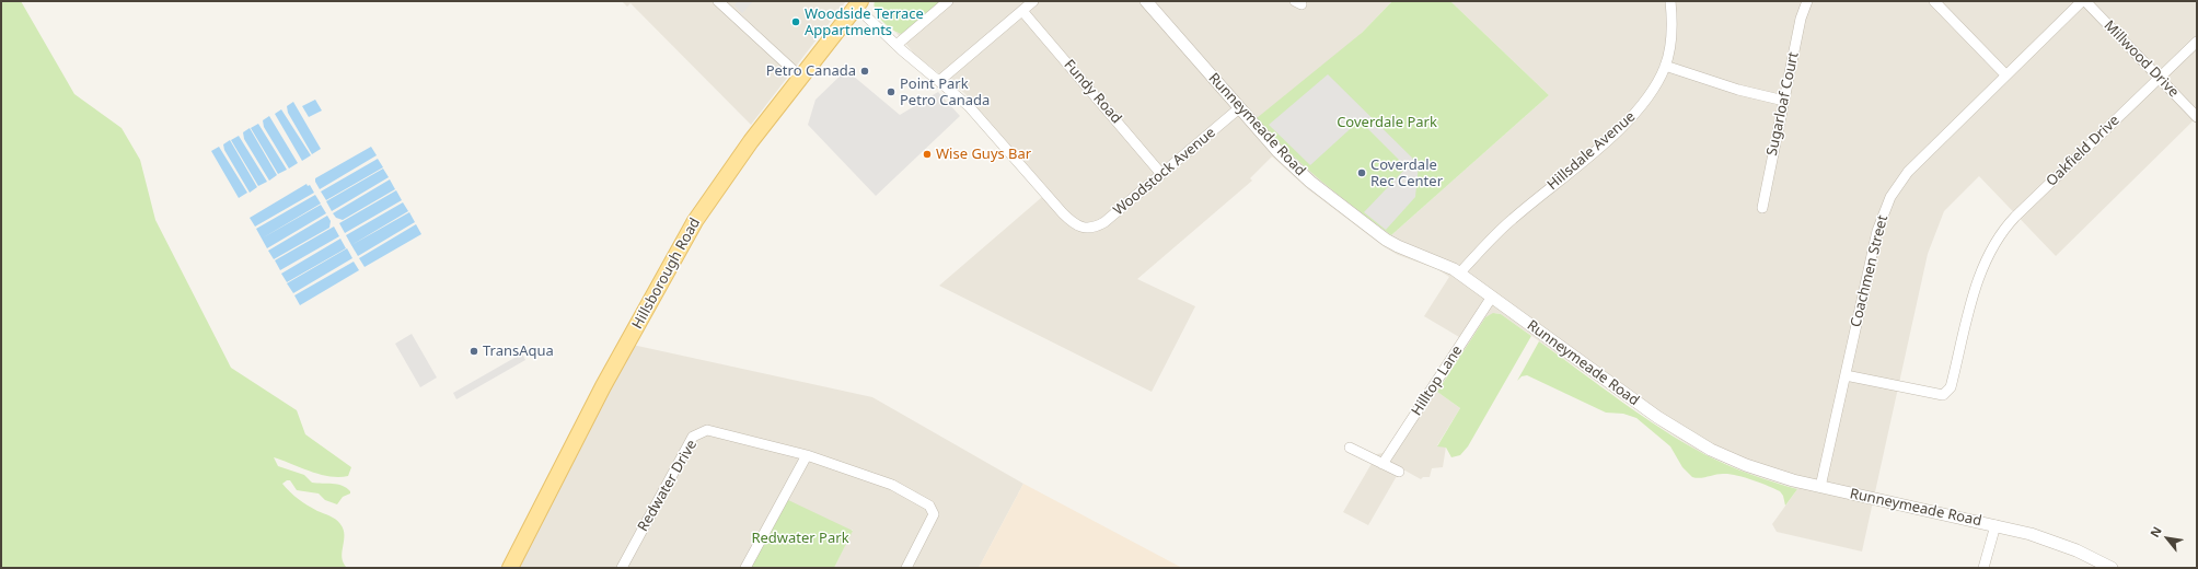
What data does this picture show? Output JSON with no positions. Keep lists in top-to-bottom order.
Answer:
{
  "streets": {
    "main road": ["Hillsborough Road"],
    "street": [
      "Millwood Drive",
      "Fundy Road",
      "Sugarloaf Court",
      "Runneymeade Road",
      "Hillsdale Avenue",
      "Oakfield Drive",
      "Woodstock Avenue",
      "Coachmen Street",
      "Hilltop Lane",
      "Redwater Drive"
    ]
  },
  "crossings": [
    ["Millwood Drive", "Oakfield Drive"],
    ["Millwood Drive", "Coachmen Street"],
    ["Fundy Road", "Woodstock Avenue"],
    ["Runneymeade Road", "Hillsdale Avenue"],
    ["Runneymeade Road", "Woodstock Avenue"],
    ["Runneymeade Road", "Coachmen Street"],
    ["Runneymeade Road", "Hilltop Lane"],
    ["Oakfield Drive", "Coachmen Street"]
  ],
  "parks": ["Coverdale Park", "Redwater Park"],
  "places": [
    "Woodside Terrace Appartments",
    "Petro Canada",
    "Point Park Petro Canada",
    "Wise Guys Bar",
    "Coverdale Rec Center",
    "TransAqua"
  ],
  "north": "top left"
}
